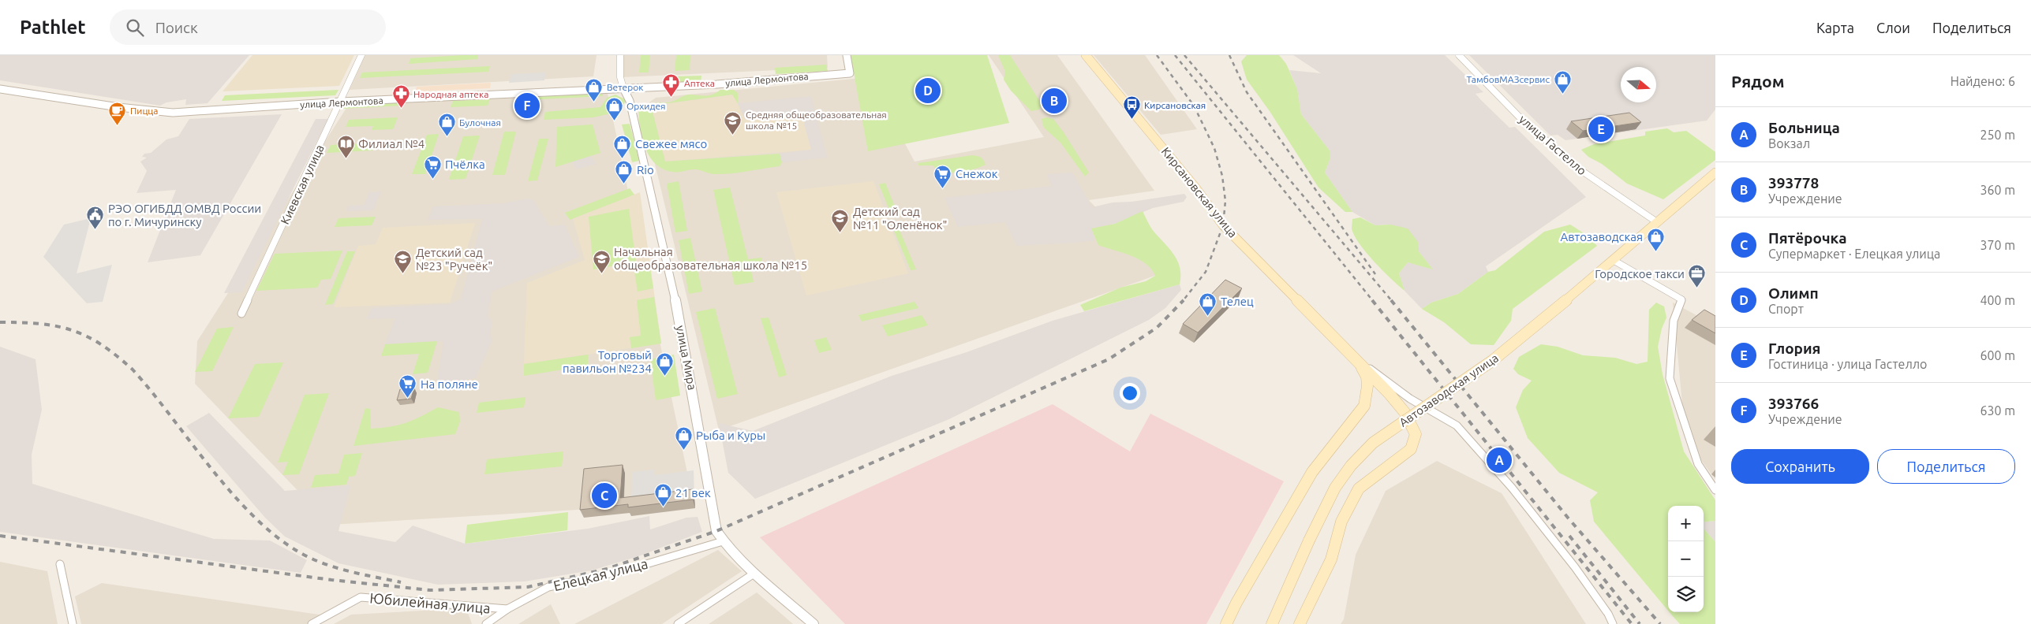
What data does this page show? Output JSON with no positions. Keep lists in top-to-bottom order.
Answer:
{
  "streets": {
    "main road": ["Кирсановская улица", "Автозаводская улица"],
    "street": [
      "улица Лермонтова",
      "улица Гастелло",
      "Киевская улица",
      "улица Мира",
      "Елецкая улица",
      "Юбилейная улица"
    ]
  },
  "crossings": [
    ["улица Лермонтова", "Киевская улица"],
    ["улица Лермонтова", "улица Мира"],
    ["улица Гастелло", "Автозаводская улица"],
    ["улица Мира", "Елецкая улица"],
    ["Елецкая улица", "Юбилейная улица"]
  ],
  "places": {
    "shop": [
      "ТамбовМАЗсервис",
      "Ветерок",
      "Орхидея",
      "Булочная",
      "Свежее мясо",
      "Rio",
      "Автозаводская",
      "Телец",
      "Торговый павильон №234",
      "Рыба и Куры",
      "21 век"
    ],
    "pharmacy": ["Аптека", "Народная аптека"],
    "bus stop": ["Кирсановская"],
    "cafe": ["Пицца"],
    "school or university": [
      "Средняя общеобразовательная школа №15",
      "Детский сад №11 \"Оленёнок\"",
      "Начальная общеобразовательная школа №15",
      "Детский сад №23 \"Ручеёк\""
    ],
    "library": ["Филиал №4"],
    "supermarket": ["Пчёлка", "Снежок", "На поляне"],
    "public building": ["РЭО ОГИБДД ОМВД России по г. Мичуринску"],
    "office": ["Городское такси"]
  },
  "north": "right",
  "page": {
    "header": "Pathlet",
    "search": "Поиск",
    "nav": ["Карта", "Слои", "Поделиться"],
    "heading": ["Рядом", "Найдено: 6"],
    "pins": [
      "D",
      "B",
      "F",
      "E",
      "A",
      "C"
    ],
    "list": [
      {
        "mark": "A",
        "name": "Больница",
        "note": "Вокзал",
        "value": "250 m"
      },
      {
        "mark": "B",
        "name": "393778",
        "note": "Учреждение",
        "value": "360 m"
      },
      {
        "mark": "C",
        "name": "Пятёрочка",
        "note": "Супермаркет · Елецкая улица",
        "value": "370 m"
      },
      {
        "mark": "D",
        "name": "Олимп",
        "note": "Спорт",
        "value": "400 m"
      },
      {
        "mark": "E",
        "name": "Глория",
        "note": "Гостиница · улица Гастелло",
        "value": "600 m"
      },
      {
        "mark": "F",
        "name": "393766",
        "note": "Учреждение",
        "value": "630 m"
      }
    ],
    "buttons": ["Сохранить", "Поделиться"],
    "map_buttons": ["+", "−"]
  }
}
